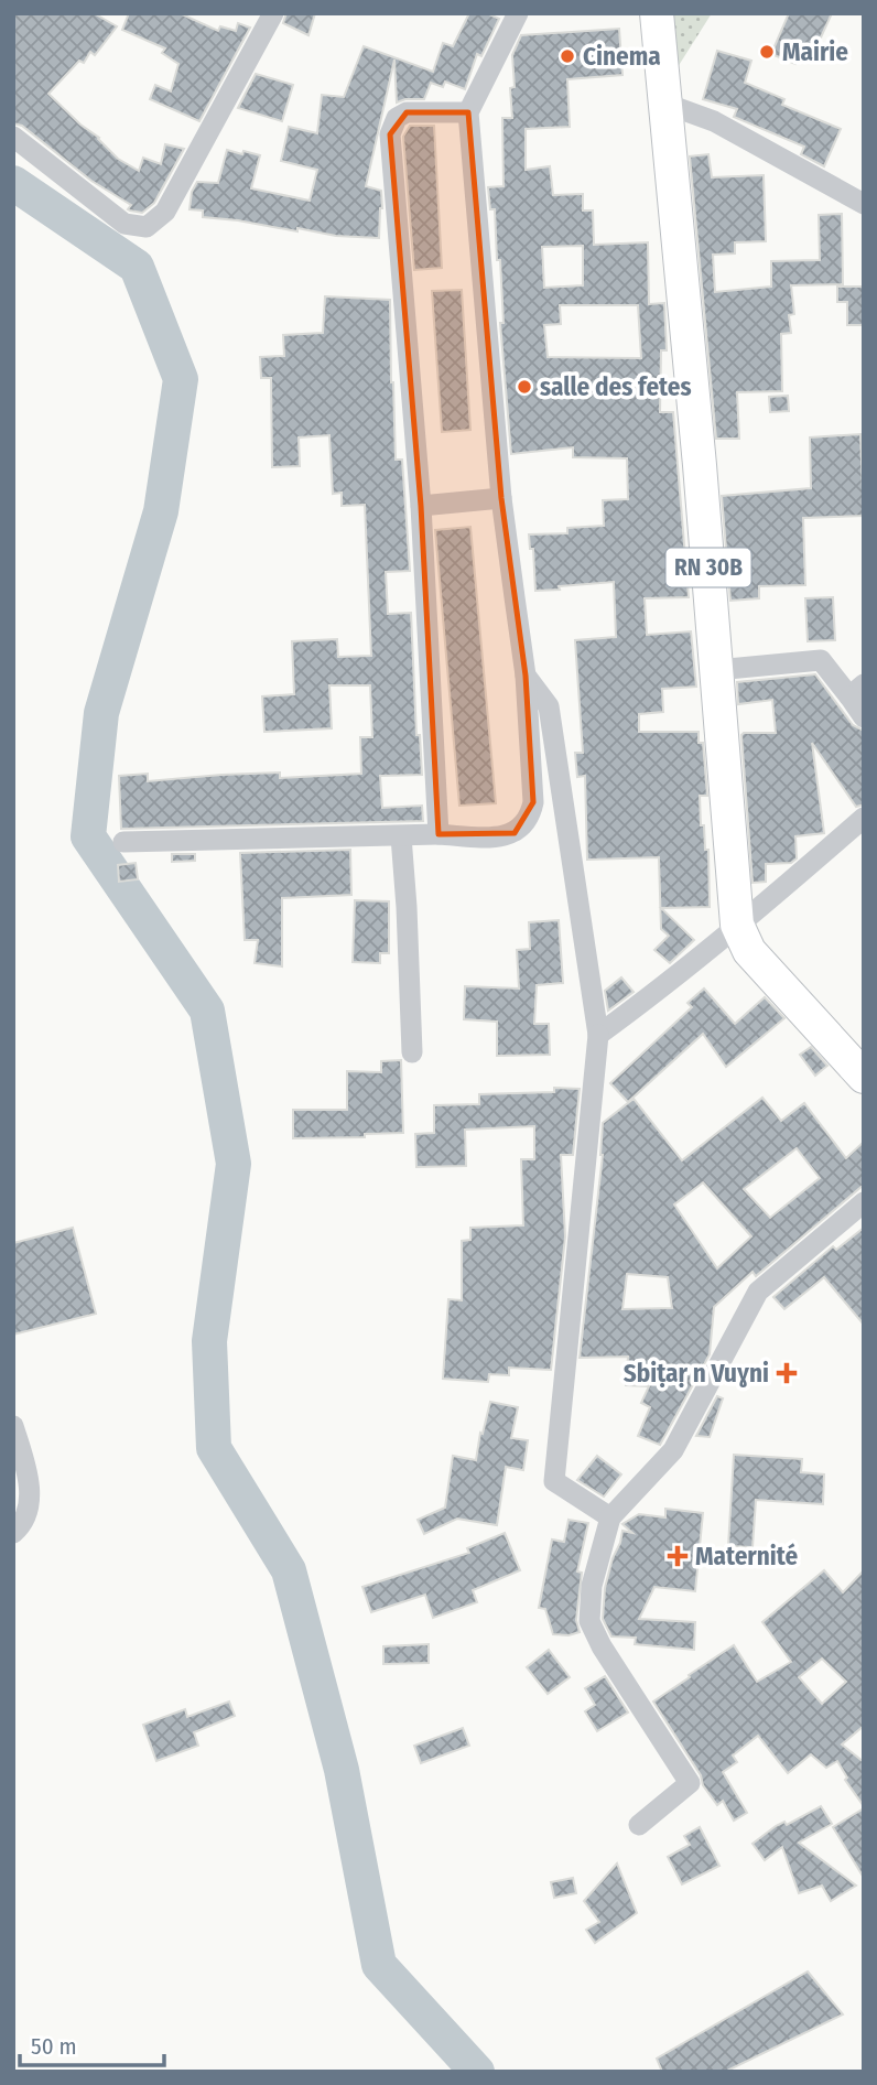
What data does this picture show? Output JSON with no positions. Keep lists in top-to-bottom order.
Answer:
{
  "streets": {
    "main road": ["RN 30B"]
  },
  "places": {
    "other": ["Mairie", "Cinema", "salle des fetes"],
    "health": ["Sbiṭaṛ n Vuɣni", "Maternité"]
  },
  "scale_bar": "50 m"
}
